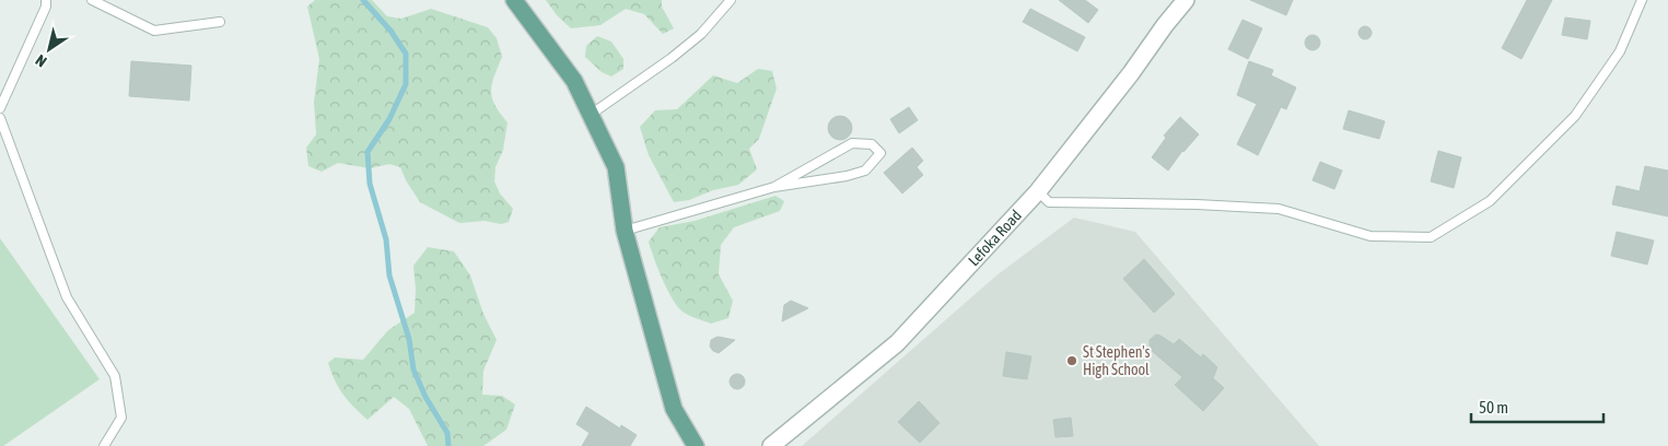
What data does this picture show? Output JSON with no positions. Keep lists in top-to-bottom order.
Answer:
{
  "streets": {
    "street": ["Lefoka Road"]
  },
  "places": ["St Stephen's High School"],
  "scale_bar": "50 m",
  "north": "bottom left"
}
